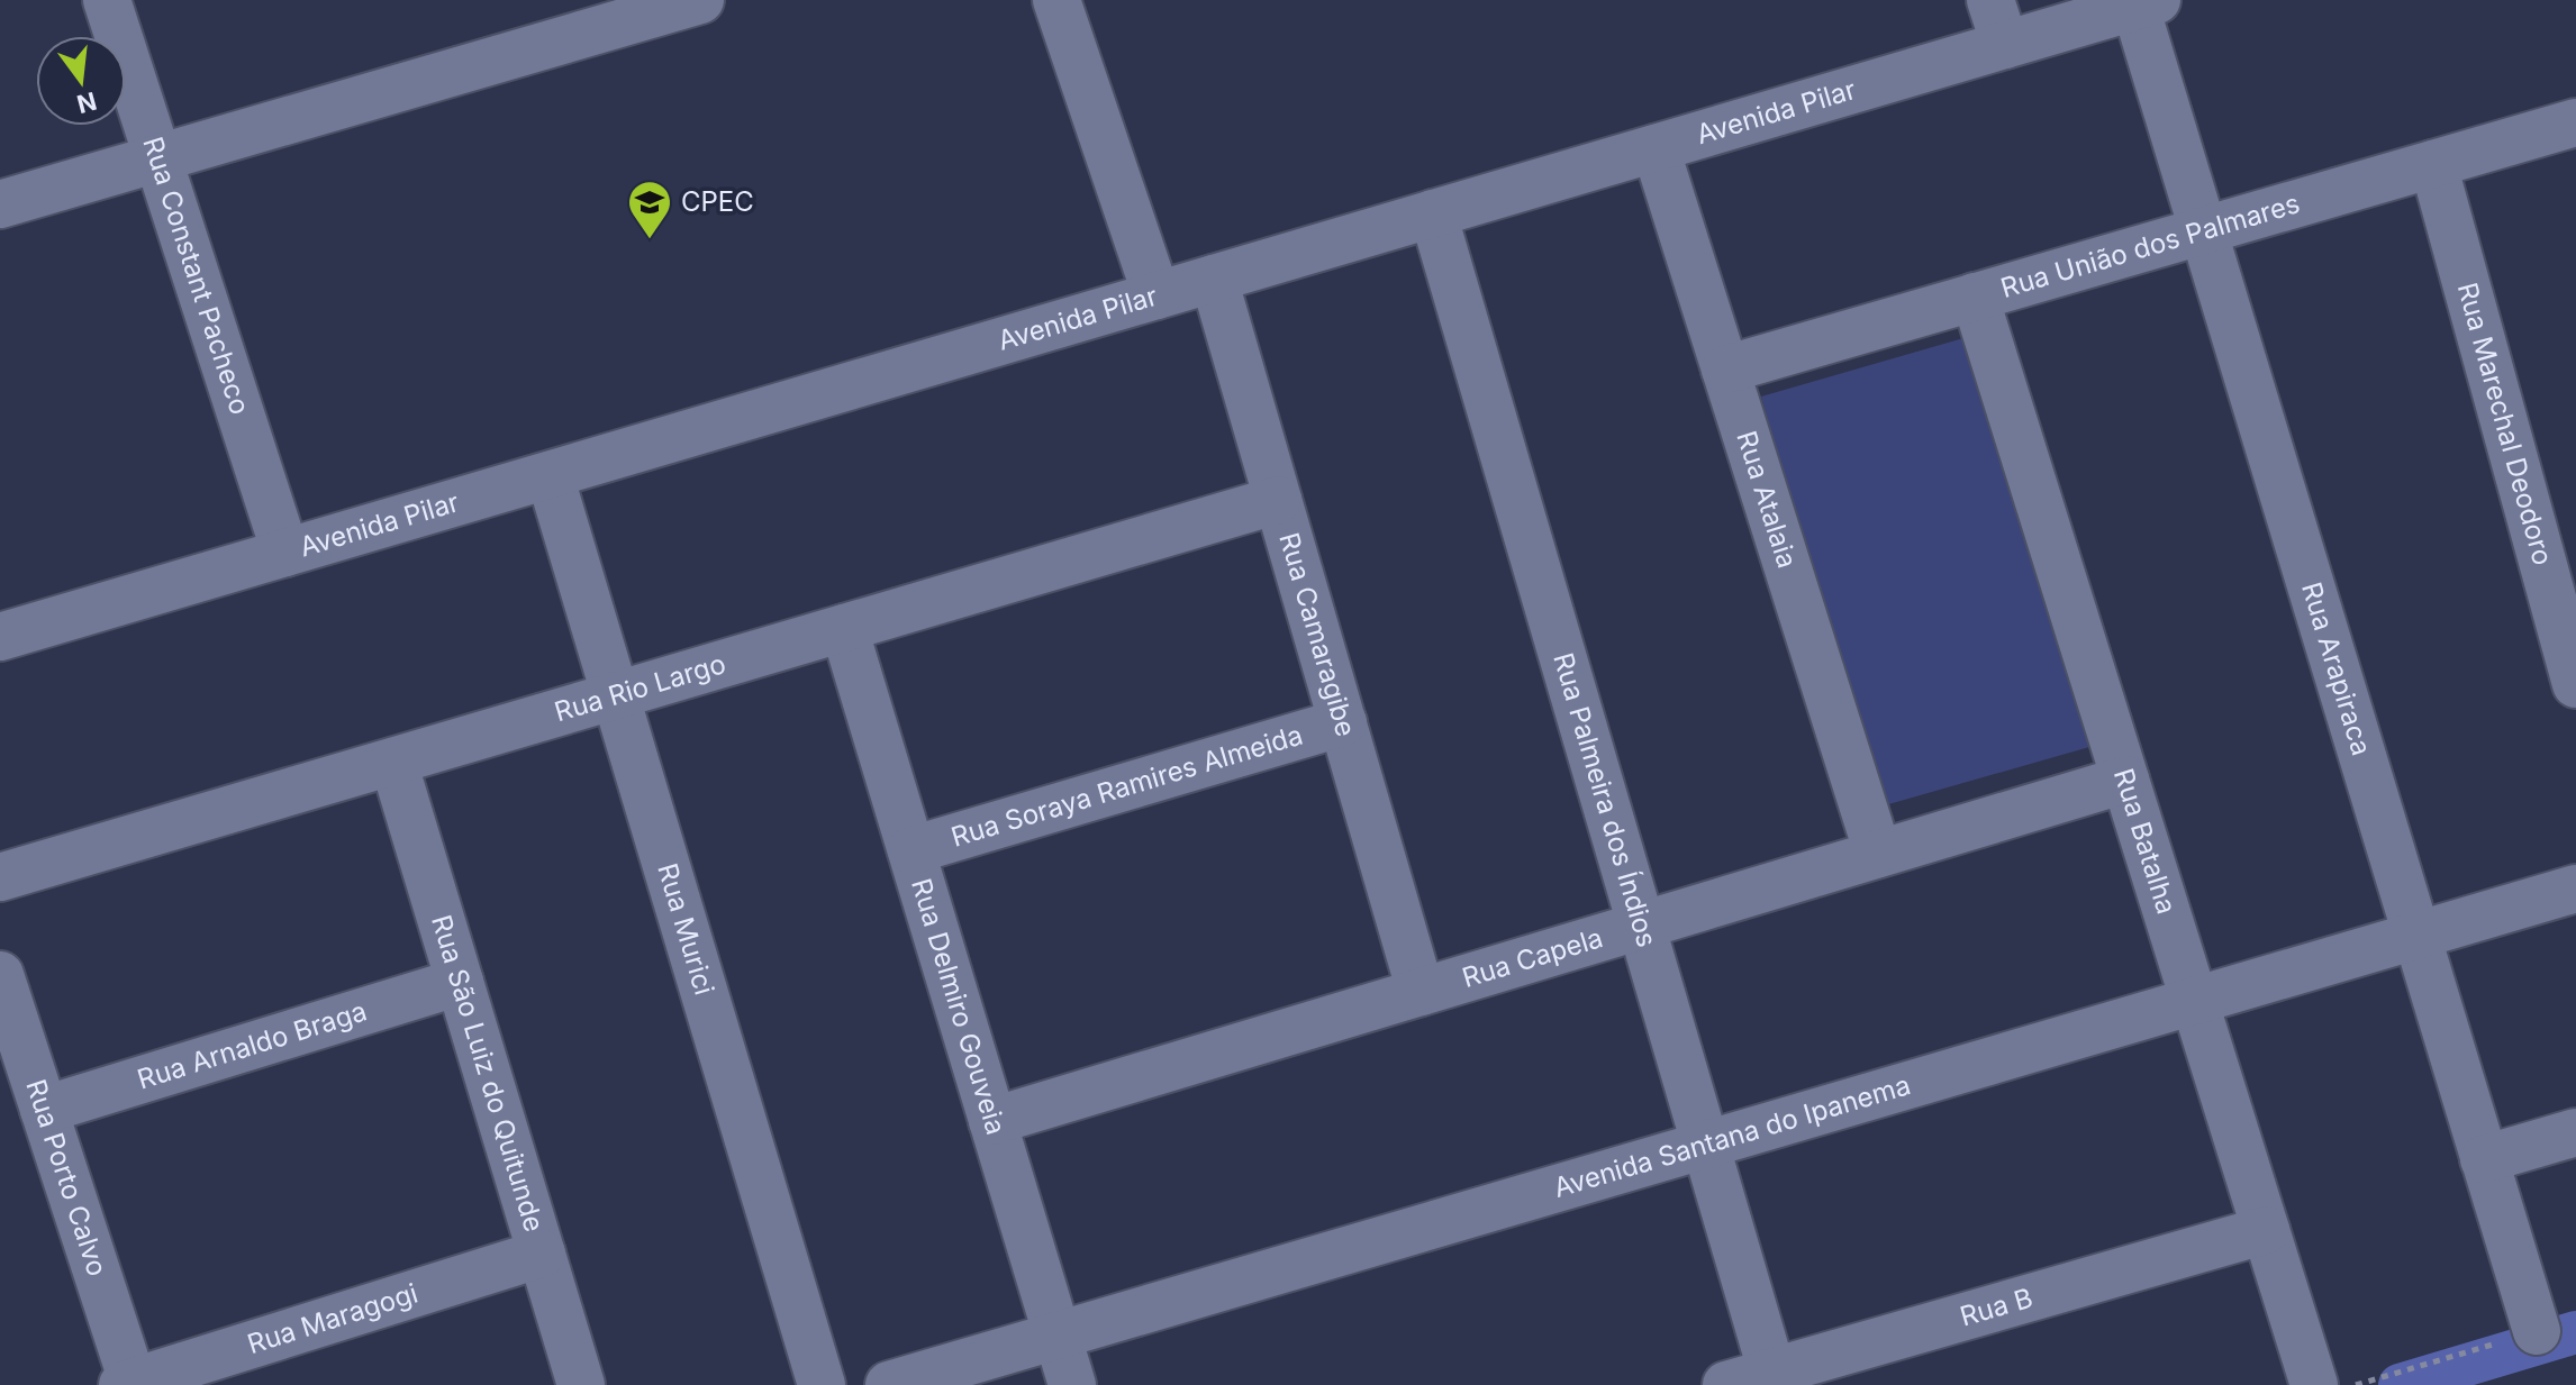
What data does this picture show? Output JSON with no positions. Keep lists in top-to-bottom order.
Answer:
{
  "streets": {
    "street": [
      "Avenida Pilar",
      "Rua União dos Palmares",
      "Rua Constant Pacheco",
      "Rua Marechal Deodoro",
      "Rua Atalaia",
      "Rua Camaragibe",
      "Rua Arapiraca",
      "Rua Rio Largo",
      "Rua Soraya Ramires Almeida",
      "Rua Palmeira dos Índios",
      "Rua Batalha",
      "Rua Murici",
      "Rua Capela",
      "Rua Delmiro Gouveia",
      "Rua Arnaldo Braga",
      "Rua São Luiz do Quitunde",
      "Avenida Santana do Ipanema",
      "Rua Porto Calvo",
      "Rua B",
      "Rua Maragogi"
    ]
  },
  "crossings": [
    ["Avenida Pilar", "Rua Constant Pacheco"],
    ["Avenida Pilar", "Rua Atalaia"],
    ["Avenida Pilar", "Rua Camaragibe"],
    ["Avenida Pilar", "Rua Arapiraca"],
    ["Avenida Pilar", "Rua Palmeira dos Índios"],
    ["Avenida Pilar", "Rua Murici"],
    ["Rua União dos Palmares", "Rua Marechal Deodoro"],
    ["Rua União dos Palmares", "Rua Atalaia"],
    ["Rua União dos Palmares", "Rua Arapiraca"],
    ["Rua União dos Palmares", "Rua Batalha"],
    ["Rua Atalaia", "Rua Capela"],
    ["Rua Camaragibe", "Rua Rio Largo"],
    ["Rua Camaragibe", "Rua Soraya Ramires Almeida"],
    ["Rua Camaragibe", "Rua Capela"],
    ["Rua Arapiraca", "Avenida Santana do Ipanema"],
    ["Rua Rio Largo", "Rua Murici"],
    ["Rua Rio Largo", "Rua Delmiro Gouveia"],
    ["Rua Rio Largo", "Rua São Luiz do Quitunde"],
    ["Rua Soraya Ramires Almeida", "Rua Delmiro Gouveia"],
    ["Rua Palmeira dos Índios", "Rua Capela"],
    ["Rua Palmeira dos Índios", "Avenida Santana do Ipanema"],
    ["Rua Palmeira dos Índios", "Rua B"],
    ["Rua Batalha", "Rua Capela"],
    ["Rua Batalha", "Avenida Santana do Ipanema"],
    ["Rua Batalha", "Rua B"],
    ["Rua Capela", "Rua Delmiro Gouveia"],
    ["Rua Delmiro Gouveia", "Avenida Santana do Ipanema"],
    ["Rua Arnaldo Braga", "Rua São Luiz do Quitunde"],
    ["Rua Arnaldo Braga", "Rua Porto Calvo"],
    ["Rua São Luiz do Quitunde", "Rua Maragogi"],
    ["Rua Porto Calvo", "Rua Maragogi"]
  ],
  "places": {
    "school or university": ["CPEC"]
  },
  "north": "bottom"
}
